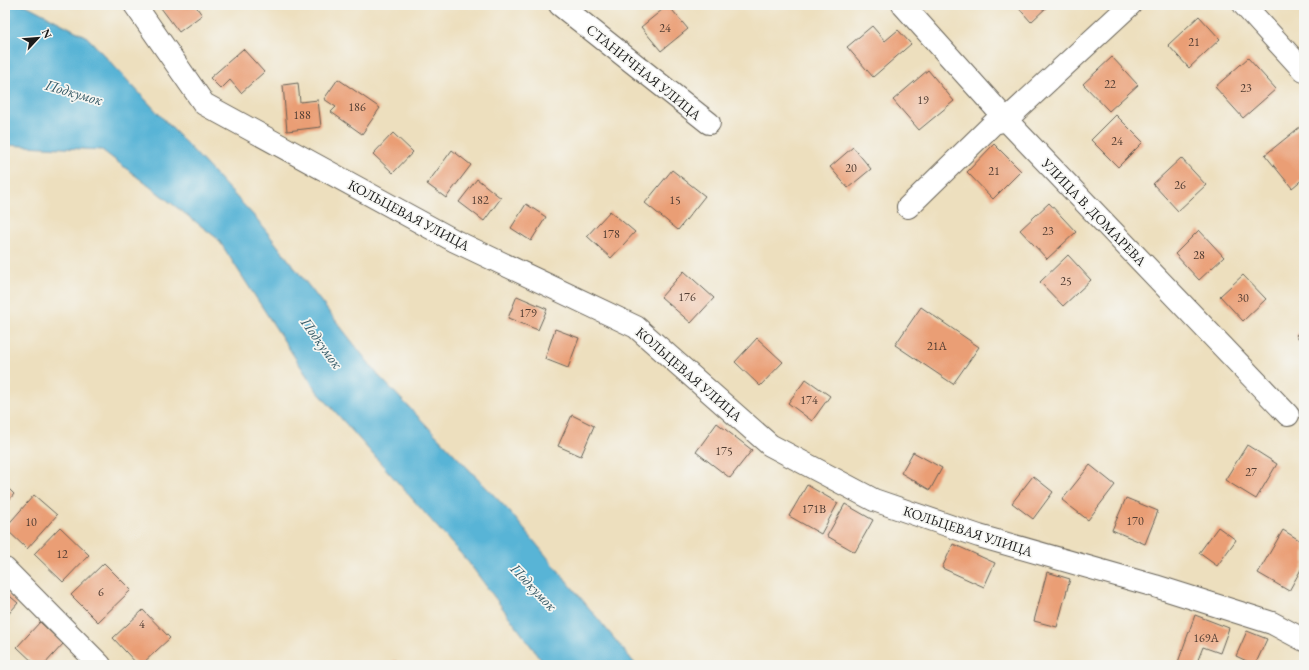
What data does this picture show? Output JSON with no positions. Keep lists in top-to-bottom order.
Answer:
{
  "streets": {
    "street": ["СТАНИЧНАЯ УЛИЦА", "УЛИЦА В. ДОМАРЕВА", "КОЛЬЦЕВАЯ УЛИЦА"]
  },
  "water": ["Подкумок"],
  "house_numbers": [
    "24",
    "21",
    "22",
    "23",
    "19",
    "186",
    "188",
    "24",
    "20",
    "21",
    "26",
    "182",
    "15",
    "23",
    "178",
    "28",
    "25",
    "176",
    "30",
    "179",
    "21А",
    "174",
    "175",
    "27",
    "171В",
    "170",
    "10",
    "12",
    "6",
    "4",
    "169А"
  ],
  "north": "top right"
}
